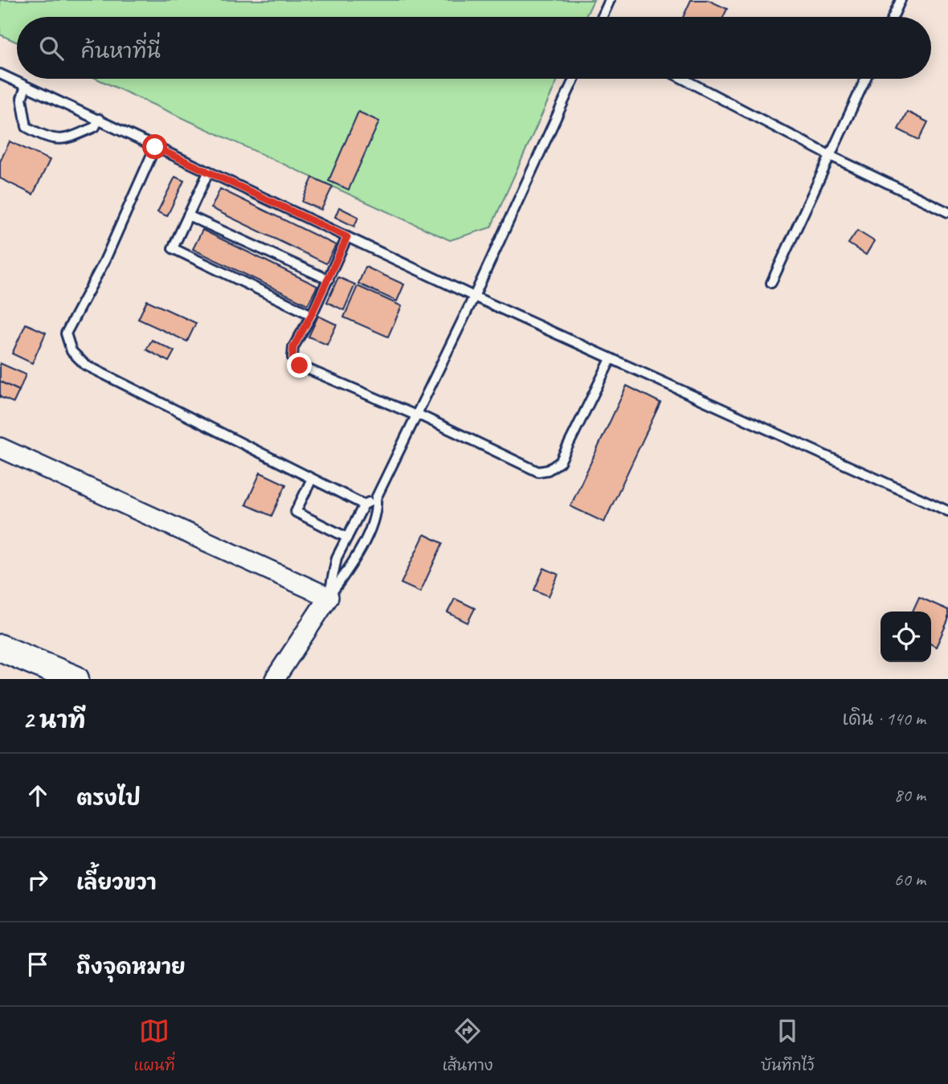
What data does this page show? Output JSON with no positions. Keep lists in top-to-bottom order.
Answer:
{
  "page": {
    "search": "ค้นหาที่นี่",
    "heading": ["2 นาที", "เดิน · 140 m"],
    "list": [
      ["ตรงไป", "80 m"],
      ["เลี้ยวขวา", "60 m"],
      "ถึงจุดหมาย"
    ],
    "nav": ["แผนที่", "เส้นทาง", "บันทึกไว้"]
  }
}
